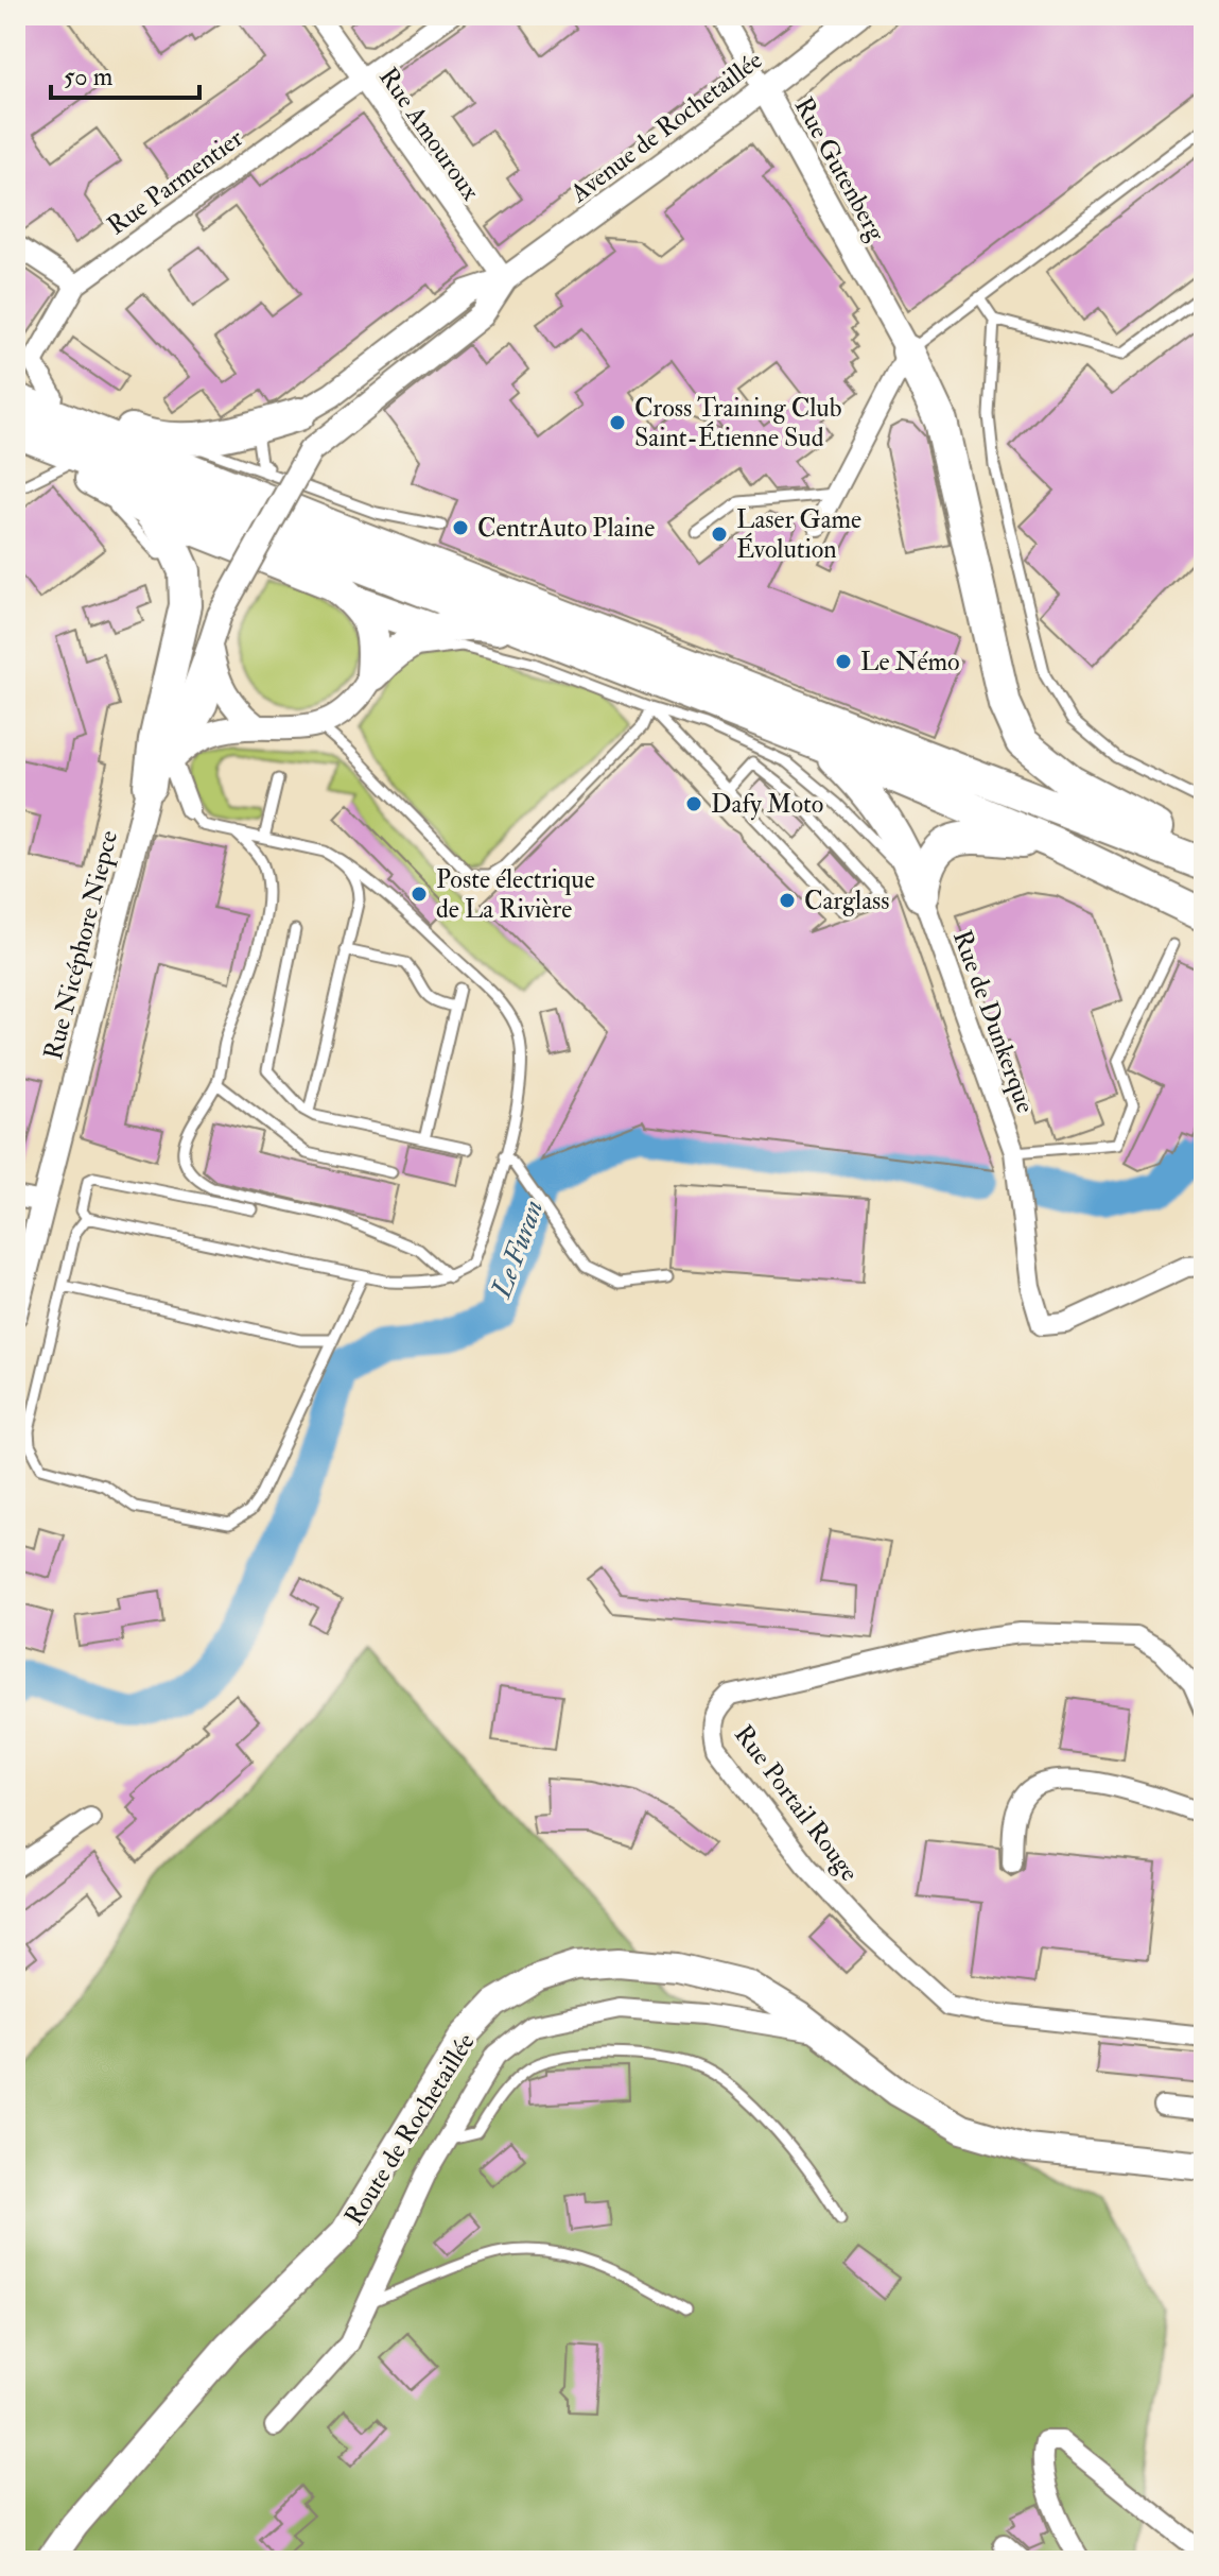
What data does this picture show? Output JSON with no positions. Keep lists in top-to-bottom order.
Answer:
{
  "streets": {
    "main road": ["Route de Rochetaillée"],
    "street": [
      "Avenue de Rochetaillée",
      "Rue Amouroux",
      "Rue Gutenberg",
      "Rue Parmentier",
      "Rue Nicéphore Niepce",
      "Rue de Dunkerque",
      "Rue Portail Rouge"
    ]
  },
  "crossings": [
    ["Avenue de Rochetaillée", "Rue Amouroux"],
    ["Avenue de Rochetaillée", "Rue Gutenberg"],
    ["Avenue de Rochetaillée", "Rue Nicéphore Niepce"],
    ["Rue Amouroux", "Rue Parmentier"]
  ],
  "water": ["Le Furan"],
  "places": [
    "Cross Training Club Saint-Étienne Sud",
    "CentrAuto Plaine",
    "Laser Game Évolution",
    "Le Némo",
    "Dafy Moto",
    "Poste électrique de La Rivière",
    "Carglass"
  ],
  "scale_bar": "50 m"
}
